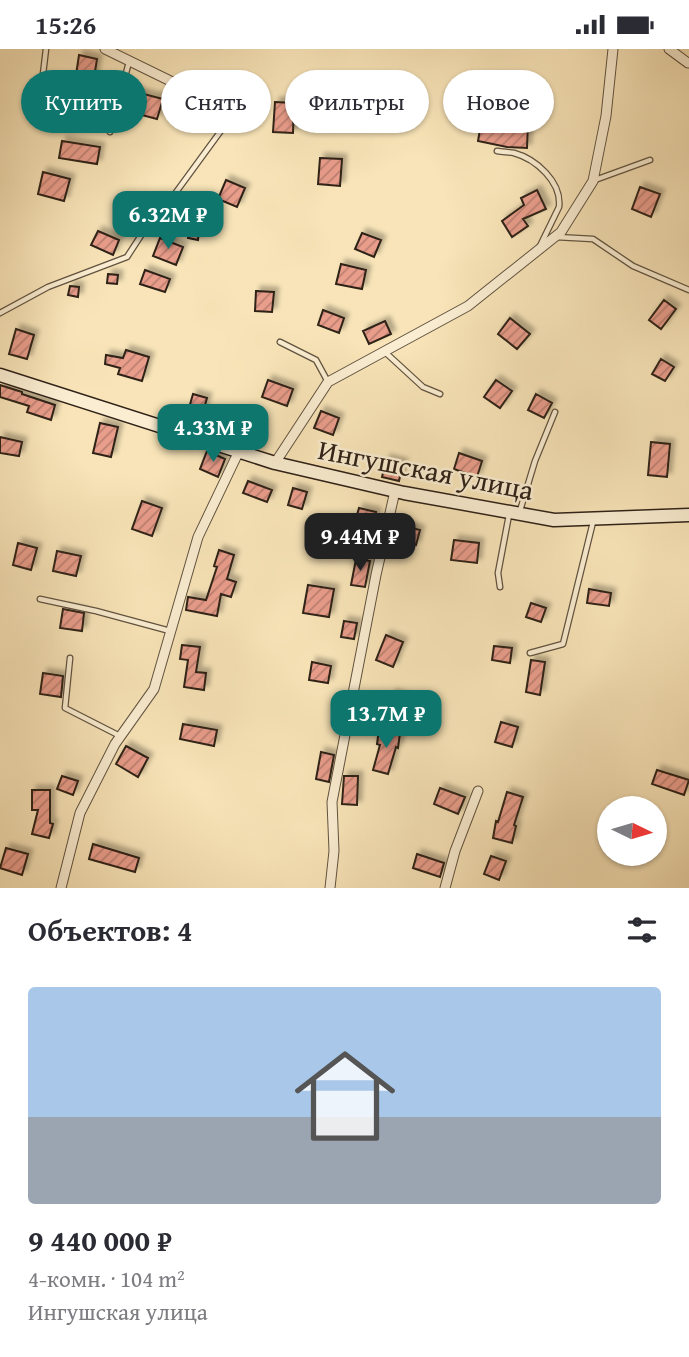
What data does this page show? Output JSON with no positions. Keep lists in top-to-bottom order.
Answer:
{
  "streets": {
    "street": ["Ингушская улица"]
  },
  "north": "right",
  "page": {
    "status": "15:26",
    "chip": [
      "Купить",
      "Снять",
      "Фильтры",
      "Новое"
    ],
    "price": [
      "6.32M ₽",
      "4.33M ₽",
      "9.44M ₽",
      "13.7M ₽"
    ],
    "heading": "Объектов: 4",
    "list": [
      {
        "name": "9 440 000 ₽",
        "note": "4-комн. · 104 m² · Ингушская улица"
      }
    ]
  }
}
